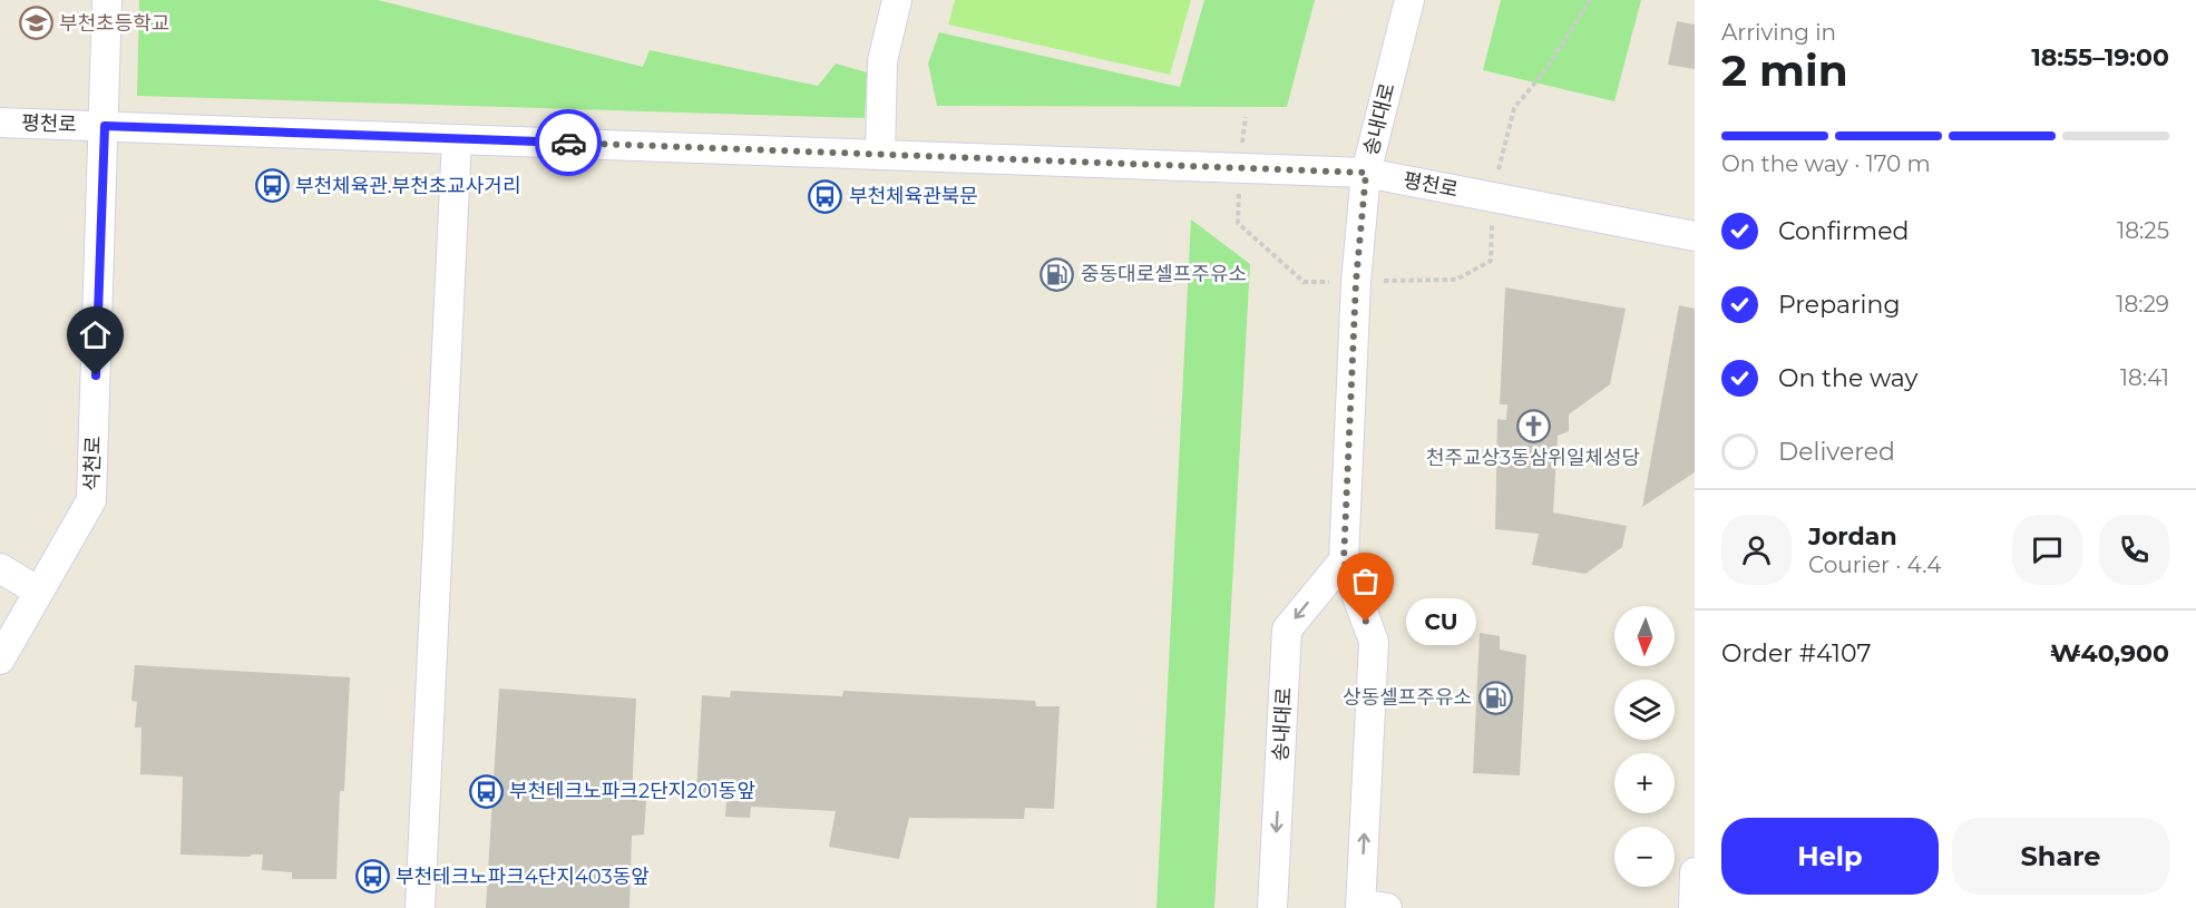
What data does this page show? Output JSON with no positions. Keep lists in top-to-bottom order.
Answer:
{
  "streets": {
    "street": ["송내대로", "평천로", "석천로"]
  },
  "crossings": [
    ["송내대로", "평천로"],
    ["평천로", "석천로"]
  ],
  "places": {
    "school or university": ["부천초등학교"],
    "bus stop": [
      "부천체육관.부천초교사거리",
      "부천체육관북문",
      "부천테크노파크2단지201동앞",
      "부천테크노파크4단지403동앞"
    ],
    "fuel station": ["중동대로셀프주유소", "상동셀프주유소"],
    "church": ["천주교상3동삼위일체성당"],
    "other": ["CU"]
  },
  "north": "bottom",
  "page": {
    "heading": ["2 min", "Arriving in", "18:55–19:00"],
    "panel": [
      "Jordan",
      "Courier · 4.4",
      "Order #4107",
      "₩40,900"
    ],
    "bar": "On the way · 170 m",
    "list": [
      ["Confirmed", "18:25"],
      ["Preparing", "18:29"],
      ["On the way", "18:41"],
      "Delivered"
    ],
    "bubble": "CU",
    "map_buttons": ["+", "−"],
    "buttons": ["Help", "Share"]
  }
}
